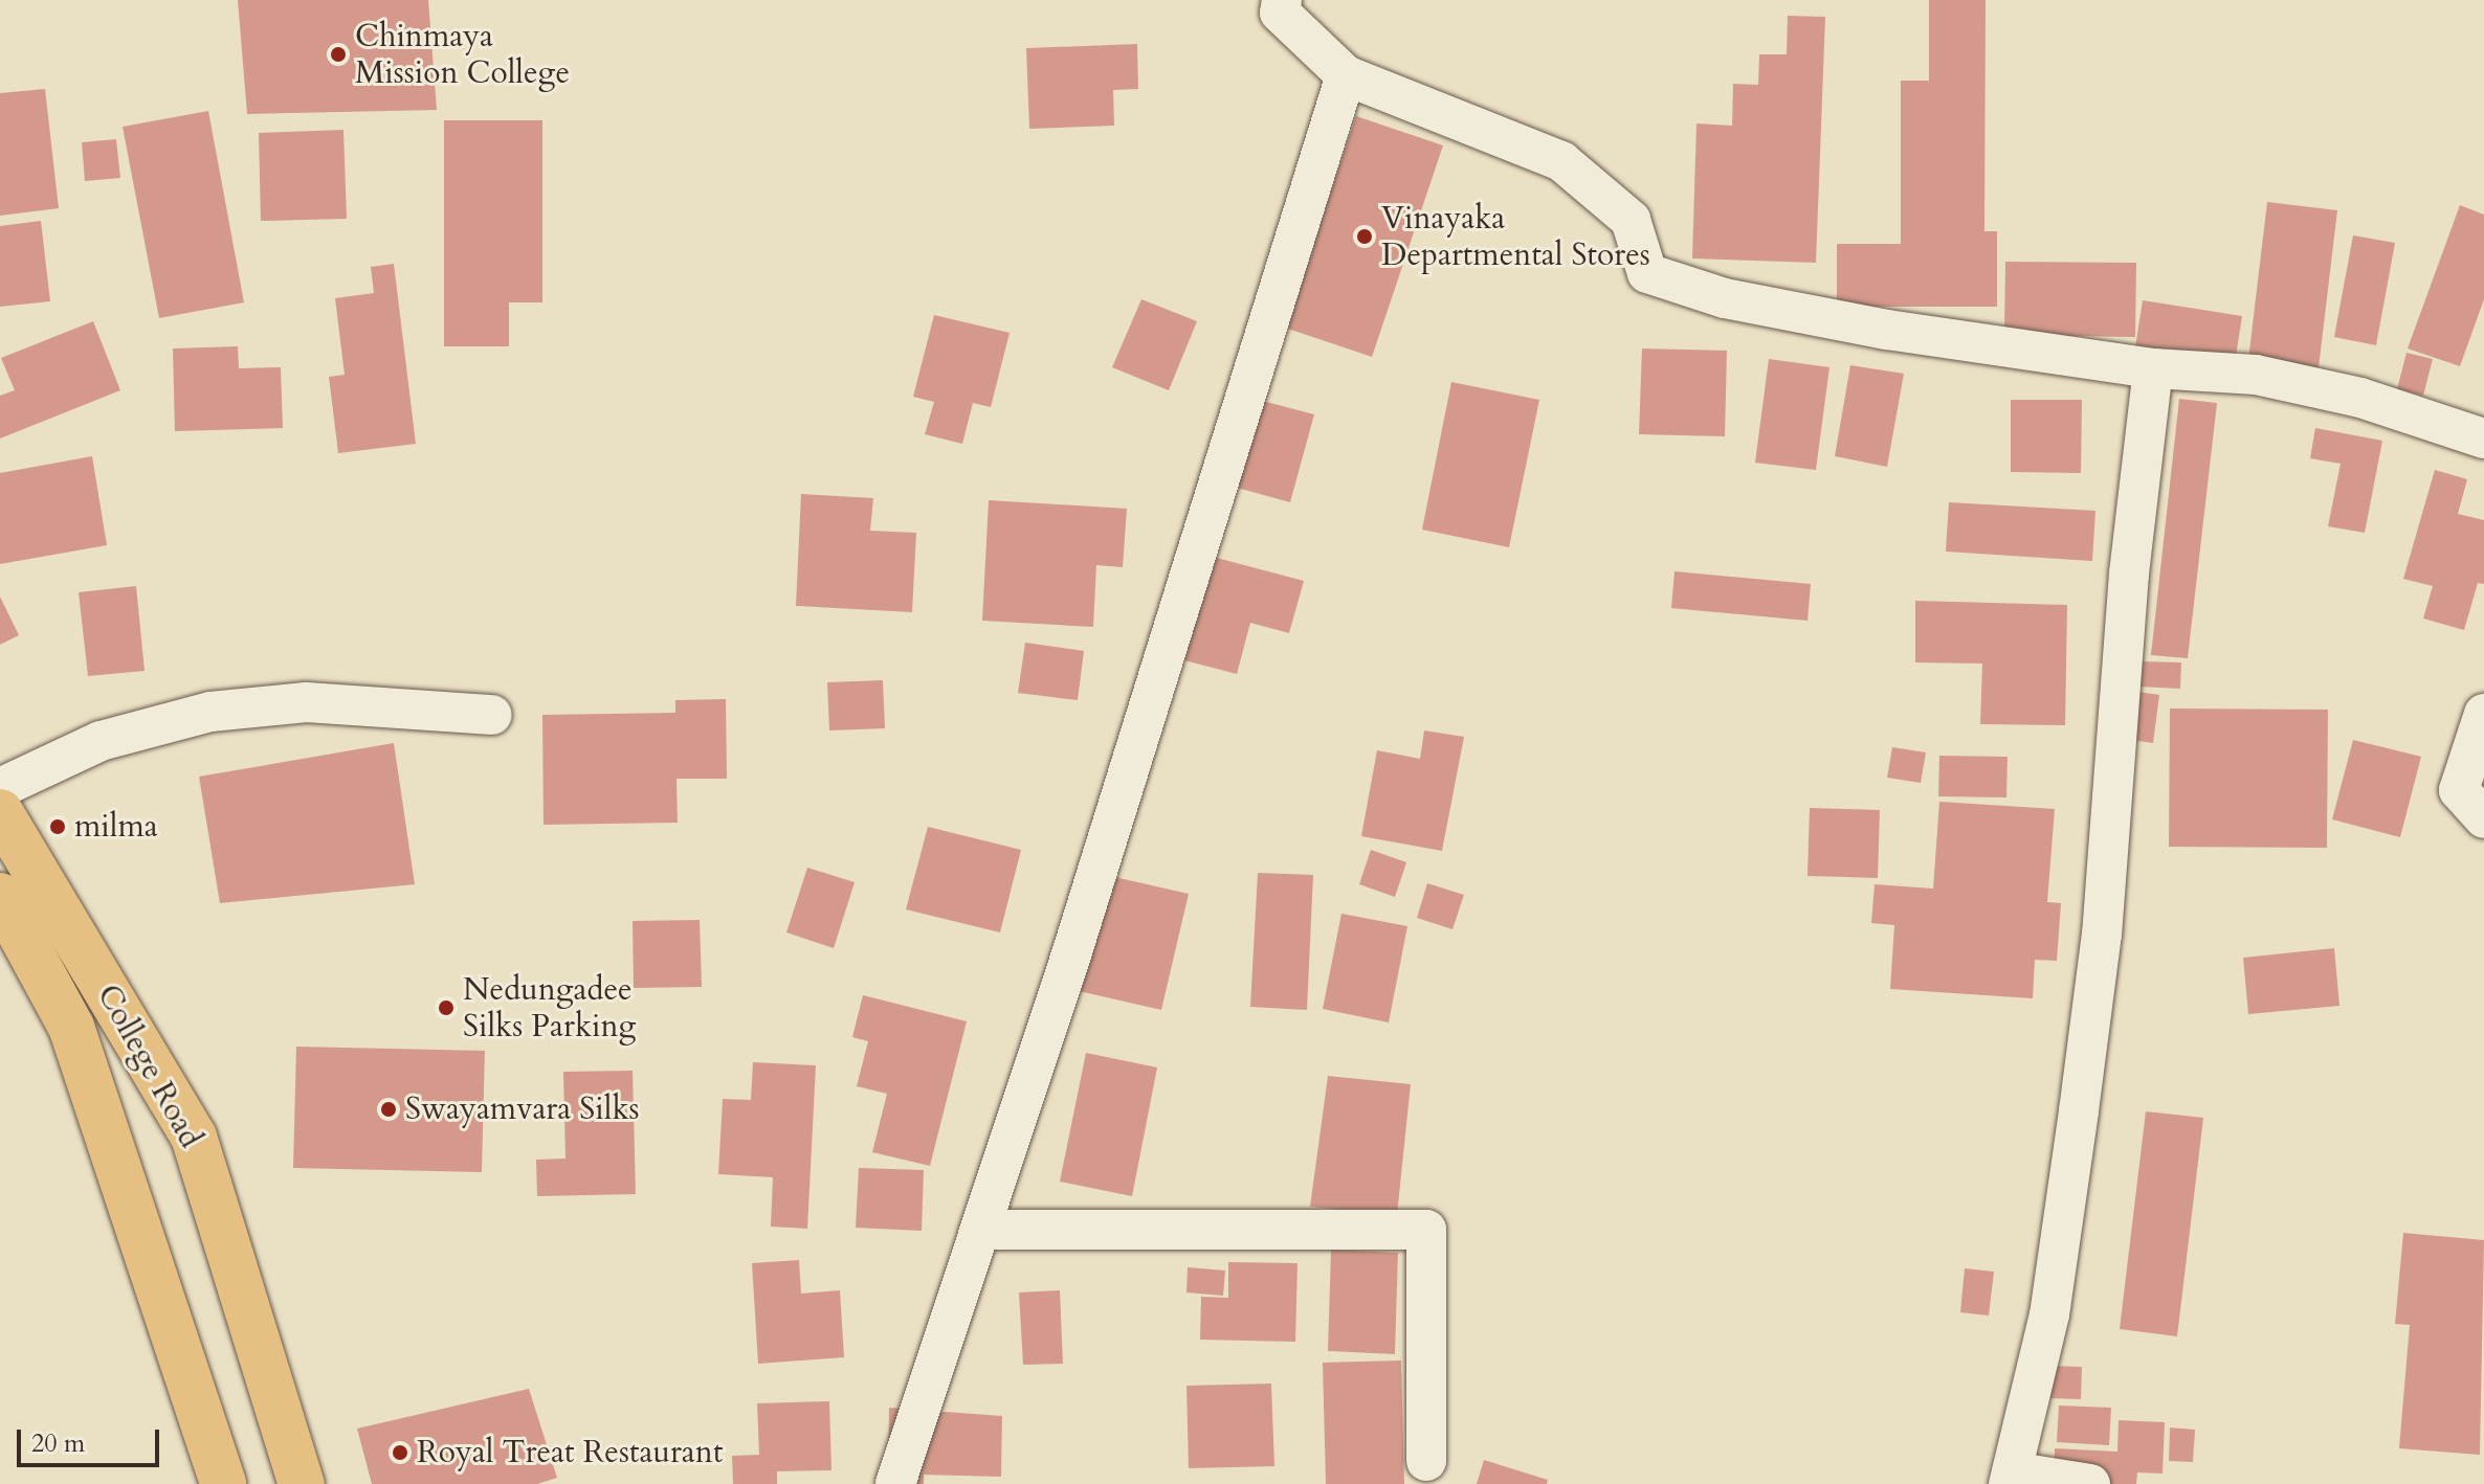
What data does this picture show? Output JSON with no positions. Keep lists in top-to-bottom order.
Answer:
{
  "streets": {
    "main road": ["College Road"]
  },
  "places": [
    "Chinmaya Mission College",
    "Vinayaka Departmental Stores",
    "milma",
    "Nedungadee Silks Parking",
    "Swayamvara Silks",
    "Royal Treat Restaurant"
  ],
  "scale_bar": "20 m"
}
